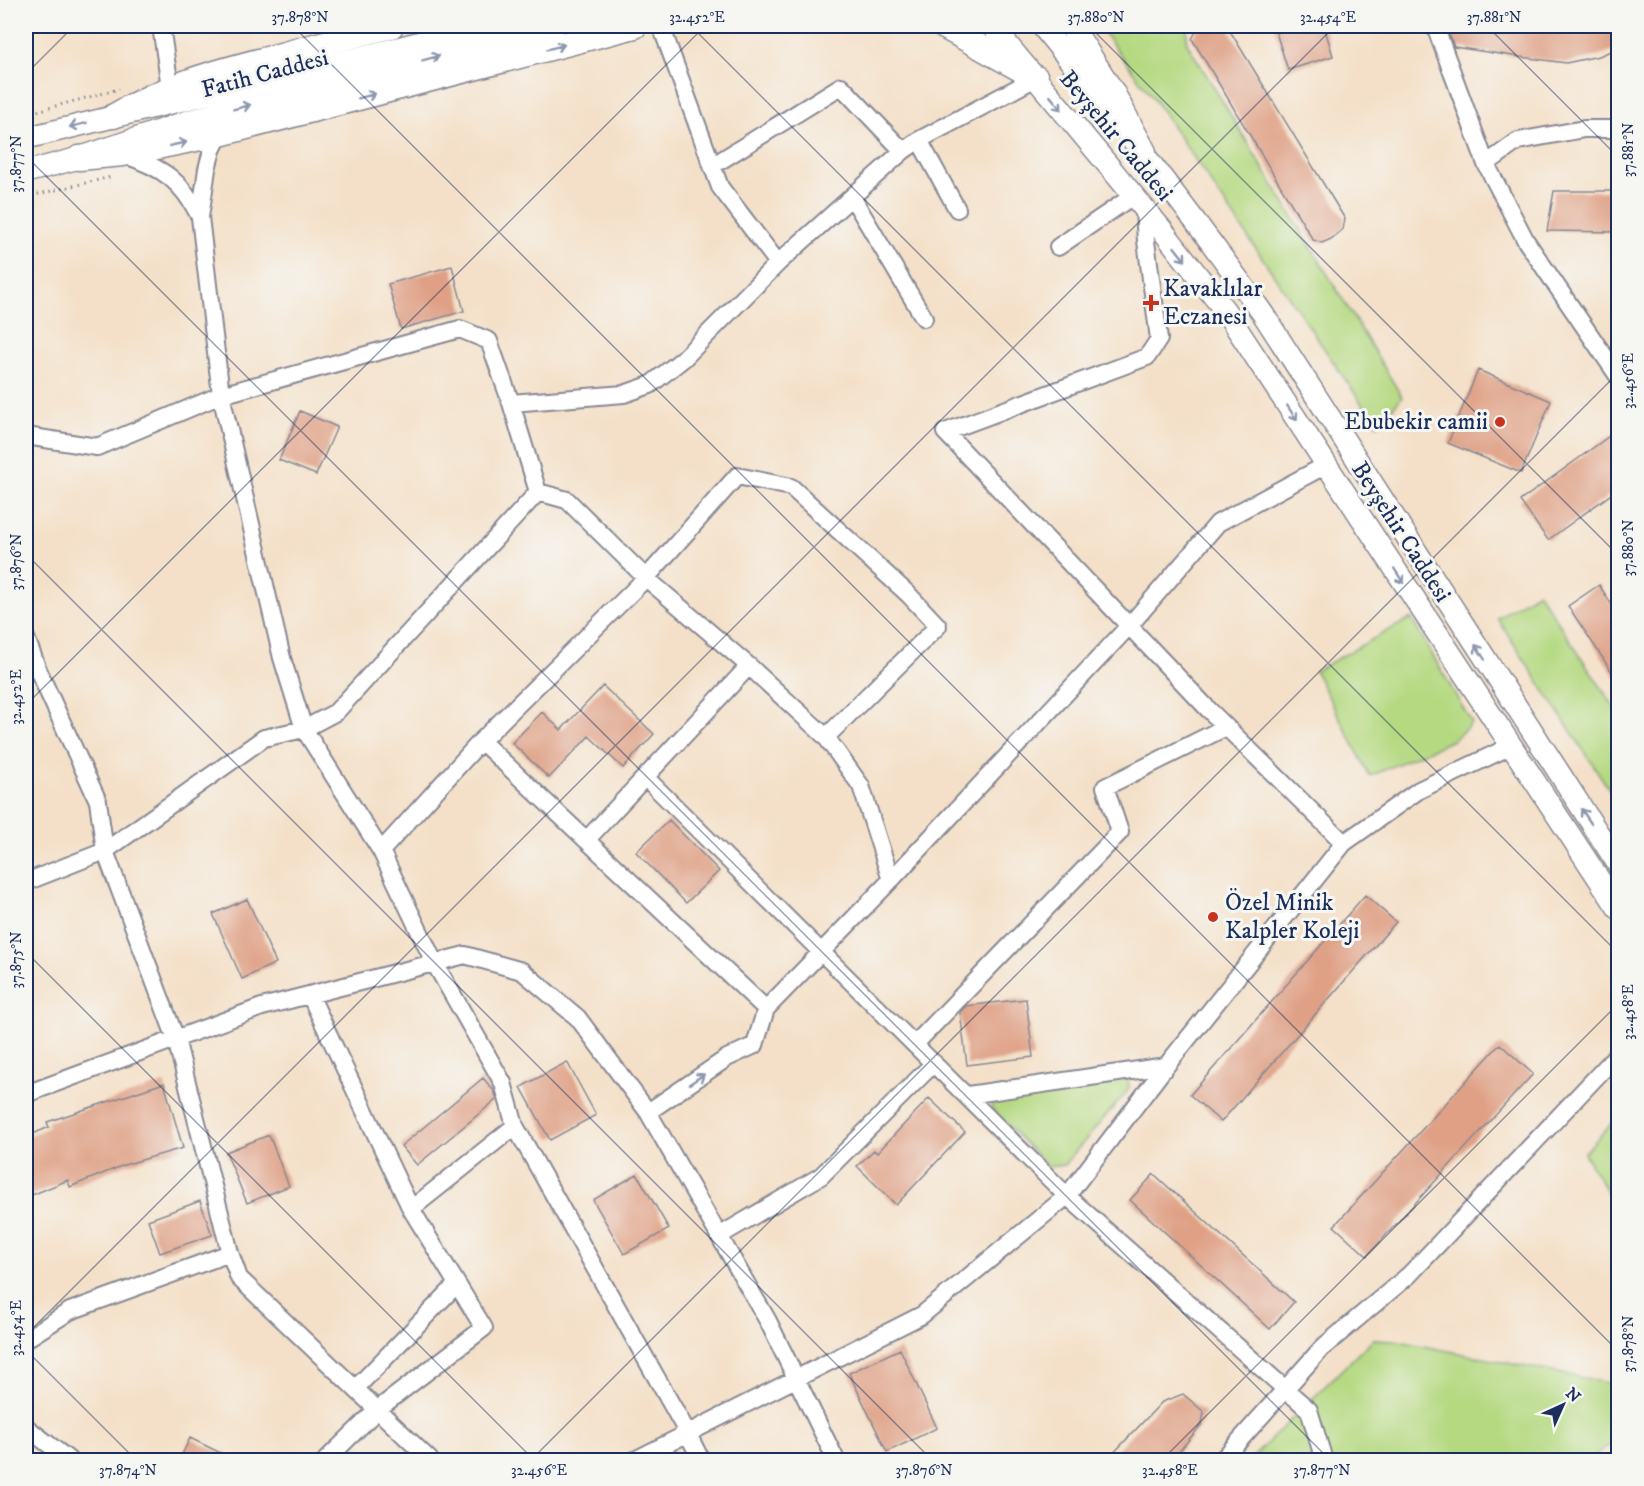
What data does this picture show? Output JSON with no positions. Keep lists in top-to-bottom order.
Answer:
{
  "streets": {
    "main road": ["Fatih Caddesi", "Beyşehir Caddesi"]
  },
  "places": {
    "health": ["Kavaklılar Eczanesi"],
    "other": ["Ebubekir camii", "Özel Minik Kalpler Koleji"]
  },
  "north": "top right",
  "coordinates": [
    "37.878°N",
    "32.452°E",
    "37.880°N",
    "32.454°E",
    "37.881°N",
    "37.877°N",
    "32.456°E",
    "37.876°N",
    "37.875°N",
    "32.458°E",
    "37.874°N"
  ]
}
